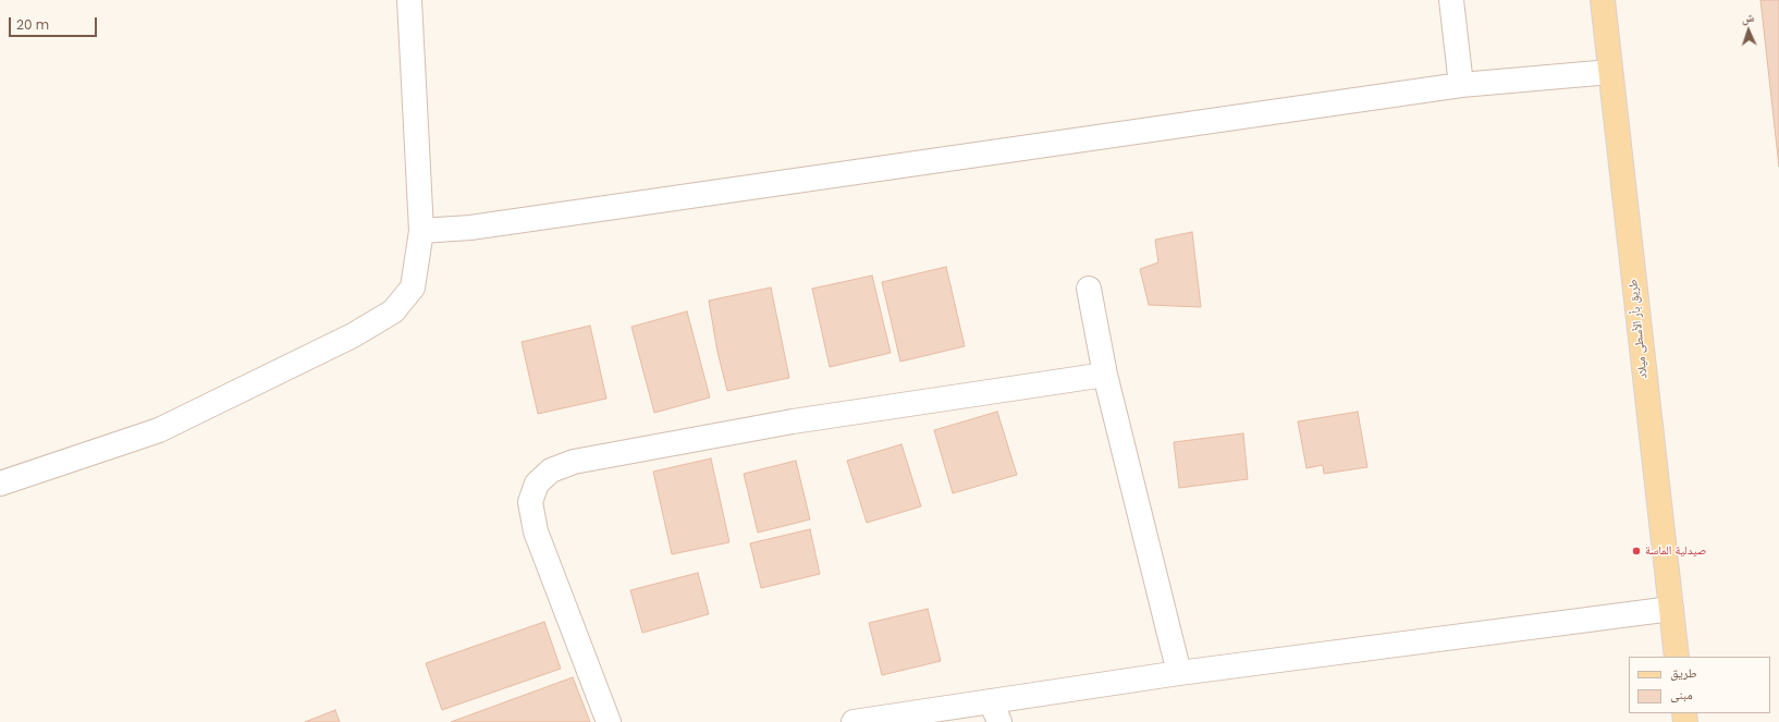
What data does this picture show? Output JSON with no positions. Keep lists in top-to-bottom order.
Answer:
{
  "streets": {
    "main road": ["طريق بأر الأسطى ميلاد"]
  },
  "places": ["صيدلية الماسة"],
  "legend": ["طريق", "مبنى"],
  "scale_bar": "20 m",
  "north": "top"
}
